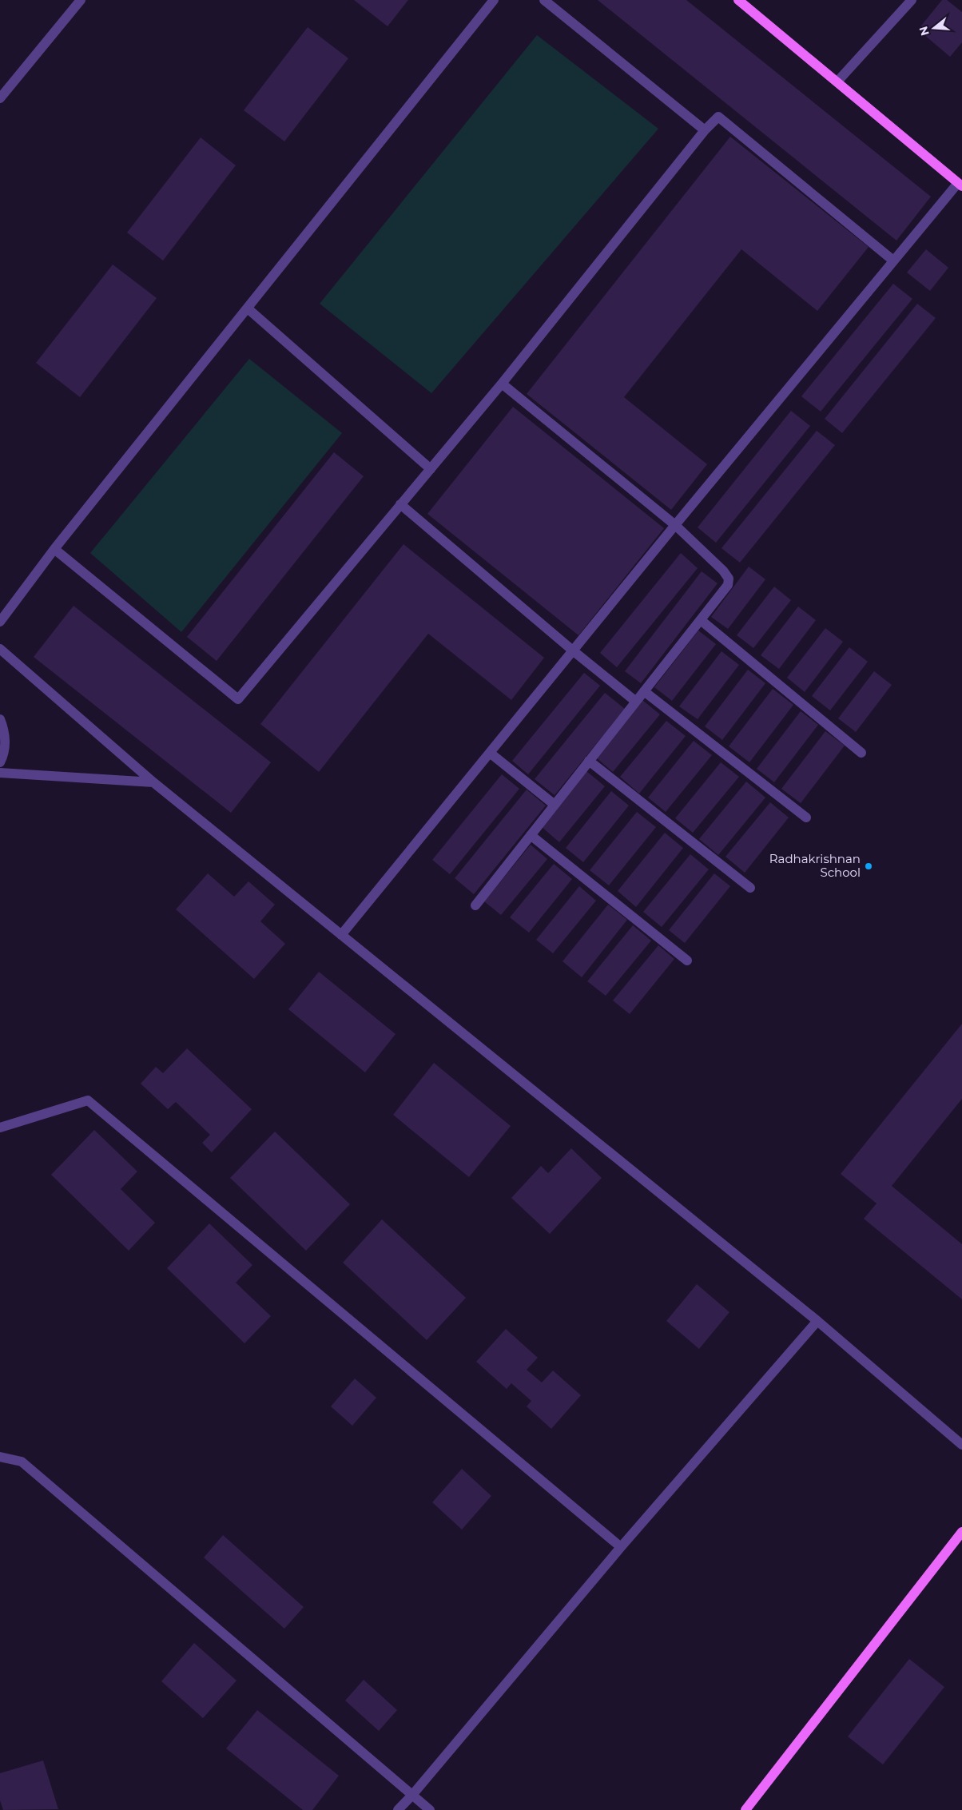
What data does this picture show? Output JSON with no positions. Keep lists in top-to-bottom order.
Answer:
{
  "places": ["Radhakrishnan School"],
  "north": "left"
}
